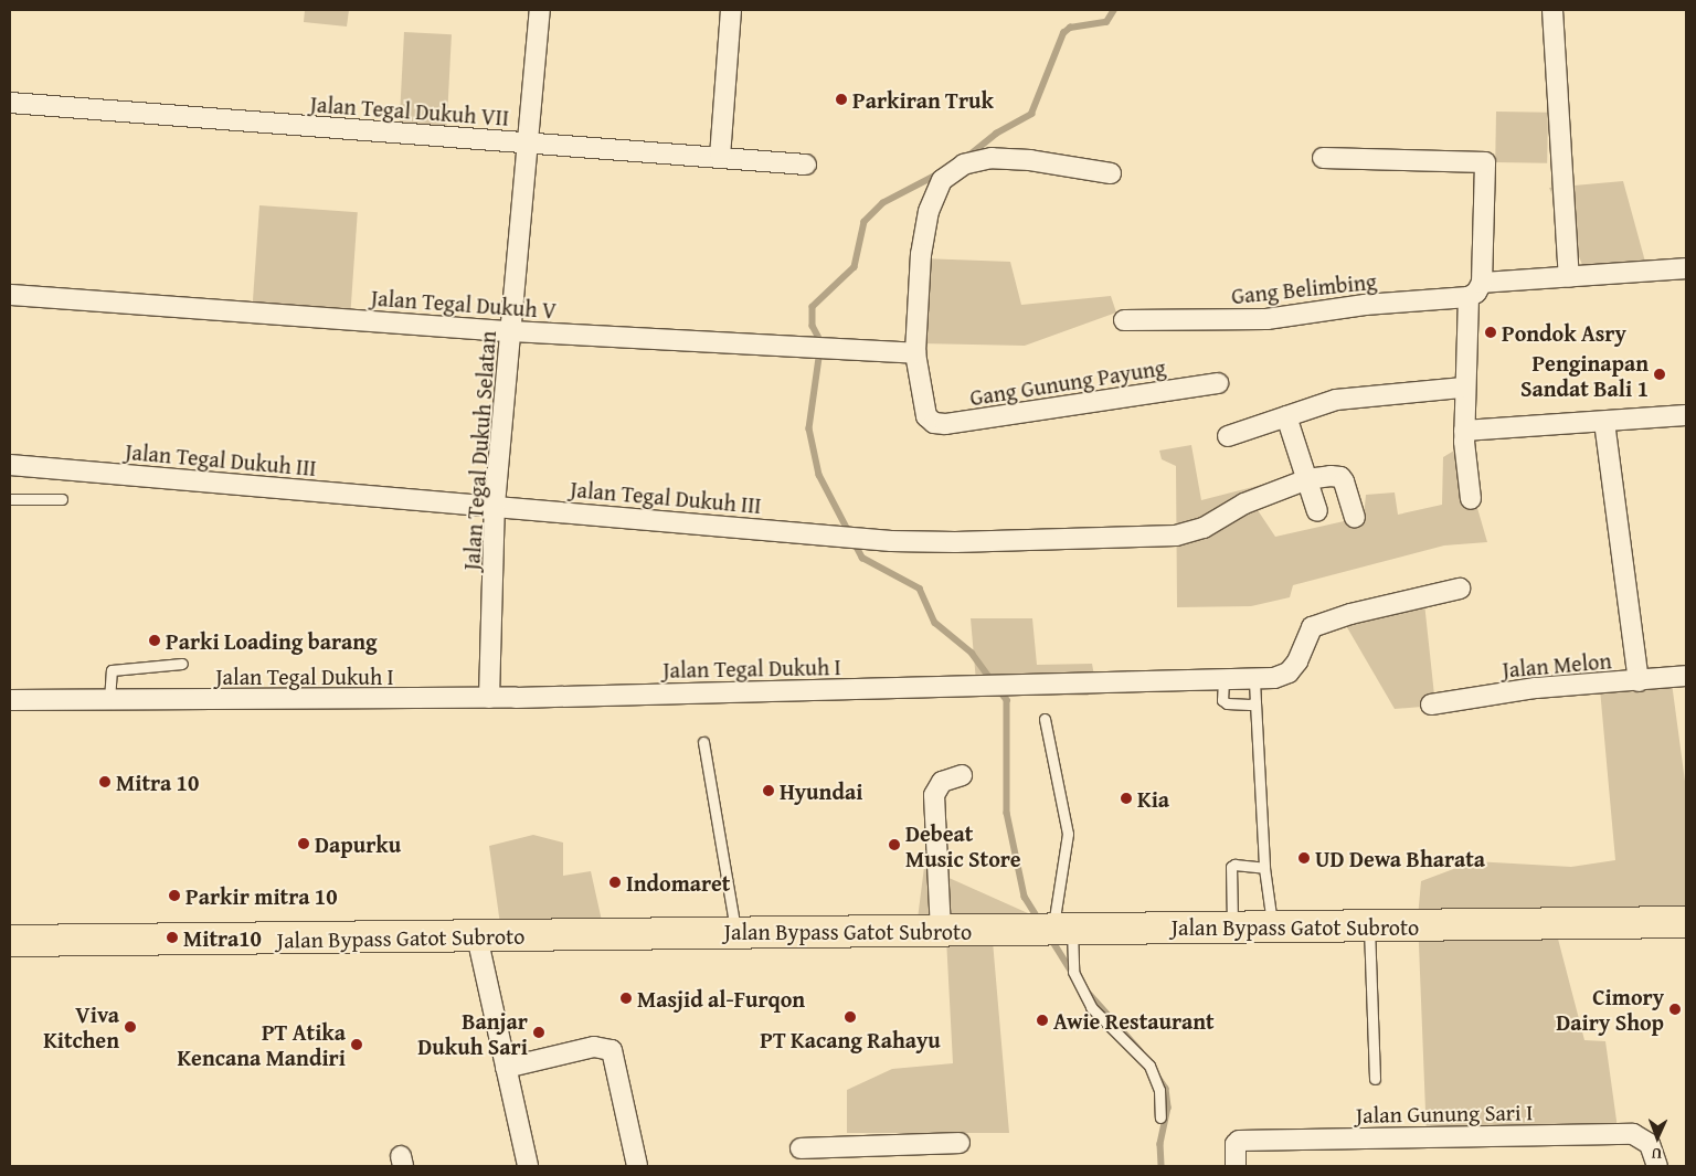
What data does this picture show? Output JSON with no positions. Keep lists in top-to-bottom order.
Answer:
{
  "streets": {
    "main road": ["Jalan Bypass Gatot Subroto"],
    "street": [
      "Jalan Tegal Dukuh VII",
      "Gang Belimbing",
      "Jalan Tegal Dukuh V",
      "Gang Gunung Payung",
      "Jalan Tegal Dukuh Selatan",
      "Jalan Tegal Dukuh III",
      "Jalan Melon",
      "Jalan Tegal Dukuh I",
      "Jalan Gunung Sari I"
    ]
  },
  "crossings": [
    ["Jalan Tegal Dukuh VII", "Jalan Tegal Dukuh Selatan"],
    ["Jalan Tegal Dukuh V", "Gang Gunung Payung"],
    ["Jalan Tegal Dukuh V", "Jalan Tegal Dukuh Selatan"],
    ["Jalan Tegal Dukuh Selatan", "Jalan Tegal Dukuh III"],
    ["Jalan Tegal Dukuh Selatan", "Jalan Tegal Dukuh I"]
  ],
  "places": [
    "Parkiran Truk",
    "Pondok Asry",
    "Penginapan Sandat Bali 1",
    "Parki Loading barang",
    "Mitra 10",
    "Hyundai",
    "Kia",
    "Dapurku",
    "Debeat Music Store",
    "UD Dewa Bharata",
    "Indomaret",
    "Parkir mitra 10",
    "Mitra10",
    "Masjid al-Furqon",
    "Cimory Dairy Shop",
    "PT Kacang Rahayu",
    "Awie Restaurant",
    "Viva Kitchen",
    "Banjar Dukuh Sari",
    "PT Atika Kencana Mandiri"
  ],
  "north": "bottom"
}
